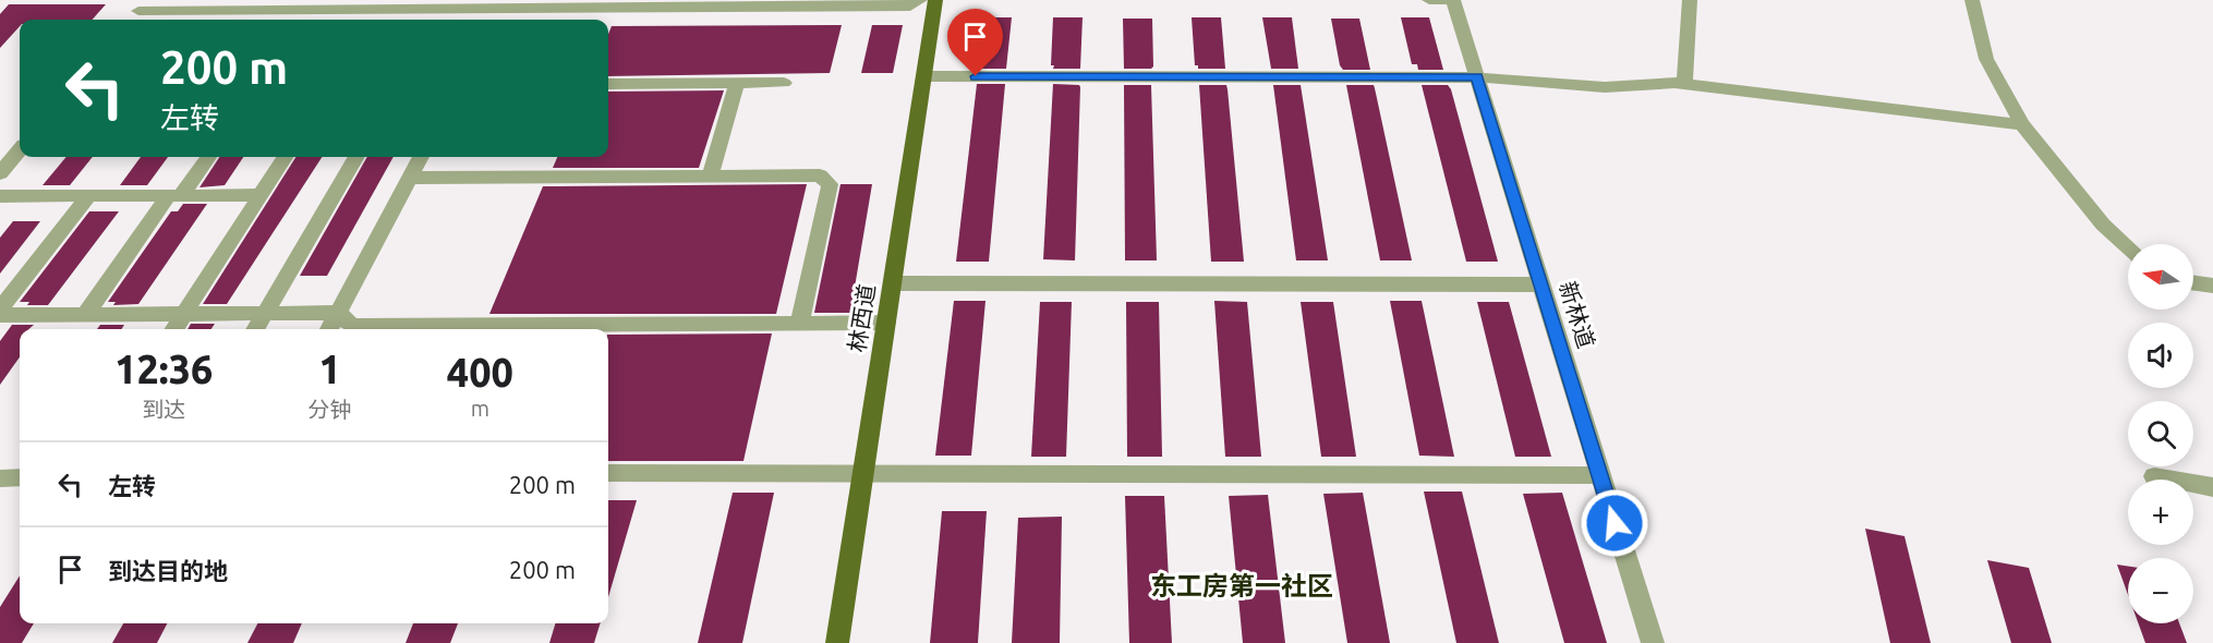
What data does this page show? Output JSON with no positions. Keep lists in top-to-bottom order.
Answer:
{
  "streets": {
    "main road": ["林西道"],
    "street": ["新林道"]
  },
  "districts": ["东工房第一社区"],
  "north": "left",
  "page": {
    "turn": ["200 m", "左转"],
    "map_buttons": ["+", "−"],
    "eta": [
      "12:36",
      "到达",
      "1",
      "分钟",
      "400",
      "m"
    ],
    "list": [
      {
        "name": "左转",
        "value": "200 m"
      },
      {
        "name": "到达目的地",
        "value": "200 m"
      }
    ]
  }
}
